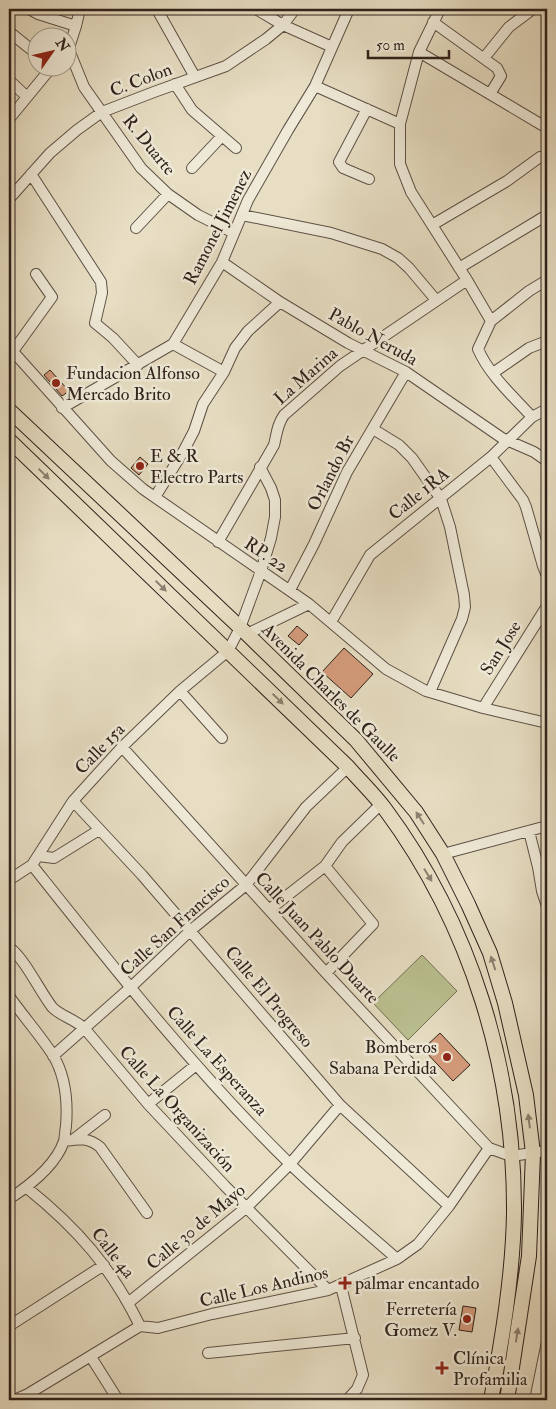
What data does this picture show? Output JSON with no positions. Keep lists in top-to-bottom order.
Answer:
{
  "streets": {
    "main road": ["Avenida Charles de Gaulle"],
    "street": [
      "C. Colon",
      "R. Duarte",
      "Ramonel Jimenez",
      "Pablo Neruda",
      "La Marina",
      "Orlando Br",
      "Calle 1RA",
      "RP. 22",
      "San Jose",
      "Calle 15a",
      "Calle San Francisco",
      "Calle Juan Pablo Duarte",
      "Calle El Progreso",
      "Calle La Esperanza",
      "Calle La Organización",
      "Calle 30 de Mayo",
      "Calle 4a",
      "Calle Los Andinos"
    ]
  },
  "crossings": [
    ["C. Colon", "R. Duarte"],
    ["R. Duarte", "Ramonel Jimenez"],
    ["Ramonel Jimenez", "Pablo Neruda"],
    ["Ramonel Jimenez", "RP. 22"],
    ["Pablo Neruda", "La Marina"],
    ["Pablo Neruda", "Orlando Br"],
    ["Pablo Neruda", "Calle 1RA"],
    ["La Marina", "RP. 22"],
    ["Orlando Br", "RP. 22"],
    ["Calle 1RA", "RP. 22"],
    ["RP. 22", "San Jose"],
    ["Calle 15a", "Calle Juan Pablo Duarte"],
    ["Calle 15a", "Calle El Progreso"],
    ["Calle 15a", "Calle La Esperanza"],
    ["Calle San Francisco", "Calle Juan Pablo Duarte"],
    ["Calle San Francisco", "Calle El Progreso"],
    ["Calle San Francisco", "Calle La Esperanza"],
    ["Calle San Francisco", "Calle La Organización"],
    ["Calle Juan Pablo Duarte", "Calle Los Andinos"],
    ["Calle El Progreso", "Calle 30 de Mayo"],
    ["Calle El Progreso", "Calle Los Andinos"],
    ["Calle La Esperanza", "Calle 30 de Mayo"],
    ["Calle La Esperanza", "Calle Los Andinos"],
    ["Calle La Organización", "Calle 30 de Mayo"],
    ["Calle La Organización", "Calle Los Andinos"],
    ["Calle 30 de Mayo", "Calle 4a"],
    ["Calle 4a", "Calle Los Andinos"]
  ],
  "places": {
    "other": [
      "Fundacion Alfonso Mercado Brito",
      "E & R Electro Parts",
      "Bomberos Sabana Perdida",
      "Ferretería Gomez V."
    ],
    "health": ["palmar encantado", "Clínica Profamilia"]
  },
  "scale_bar": "50 m",
  "north": "top right"
}
